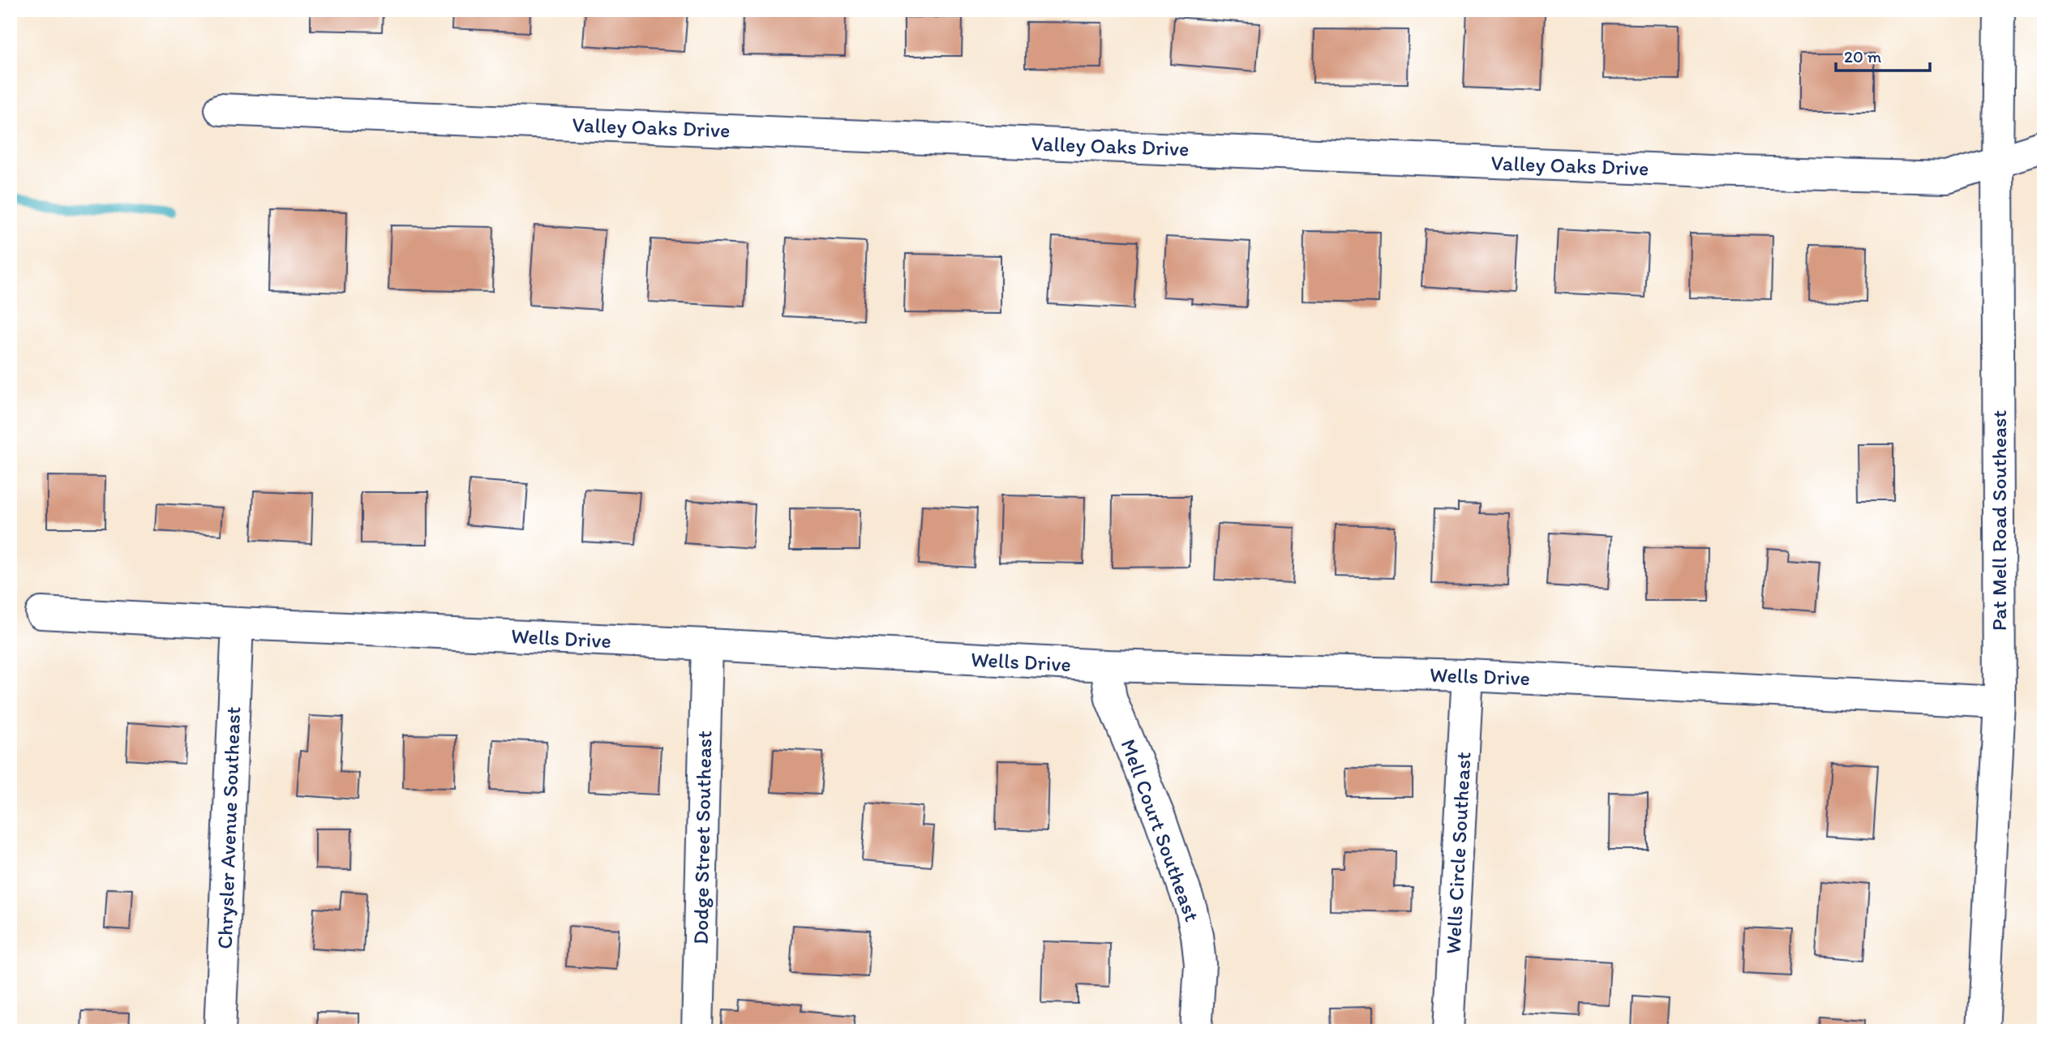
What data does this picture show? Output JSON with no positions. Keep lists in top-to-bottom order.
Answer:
{
  "streets": {
    "street": [
      "Valley Oaks Drive",
      "Pat Mell Road Southeast",
      "Wells Drive",
      "Chrysler Avenue Southeast",
      "Mell Court Southeast",
      "Dodge Street Southeast",
      "Wells Circle Southeast"
    ]
  },
  "crossings": [
    ["Valley Oaks Drive", "Pat Mell Road Southeast"],
    ["Pat Mell Road Southeast", "Wells Drive"],
    ["Wells Drive", "Chrysler Avenue Southeast"],
    ["Wells Drive", "Mell Court Southeast"],
    ["Wells Drive", "Dodge Street Southeast"],
    ["Wells Drive", "Wells Circle Southeast"]
  ],
  "scale_bar": "20 m"
}
